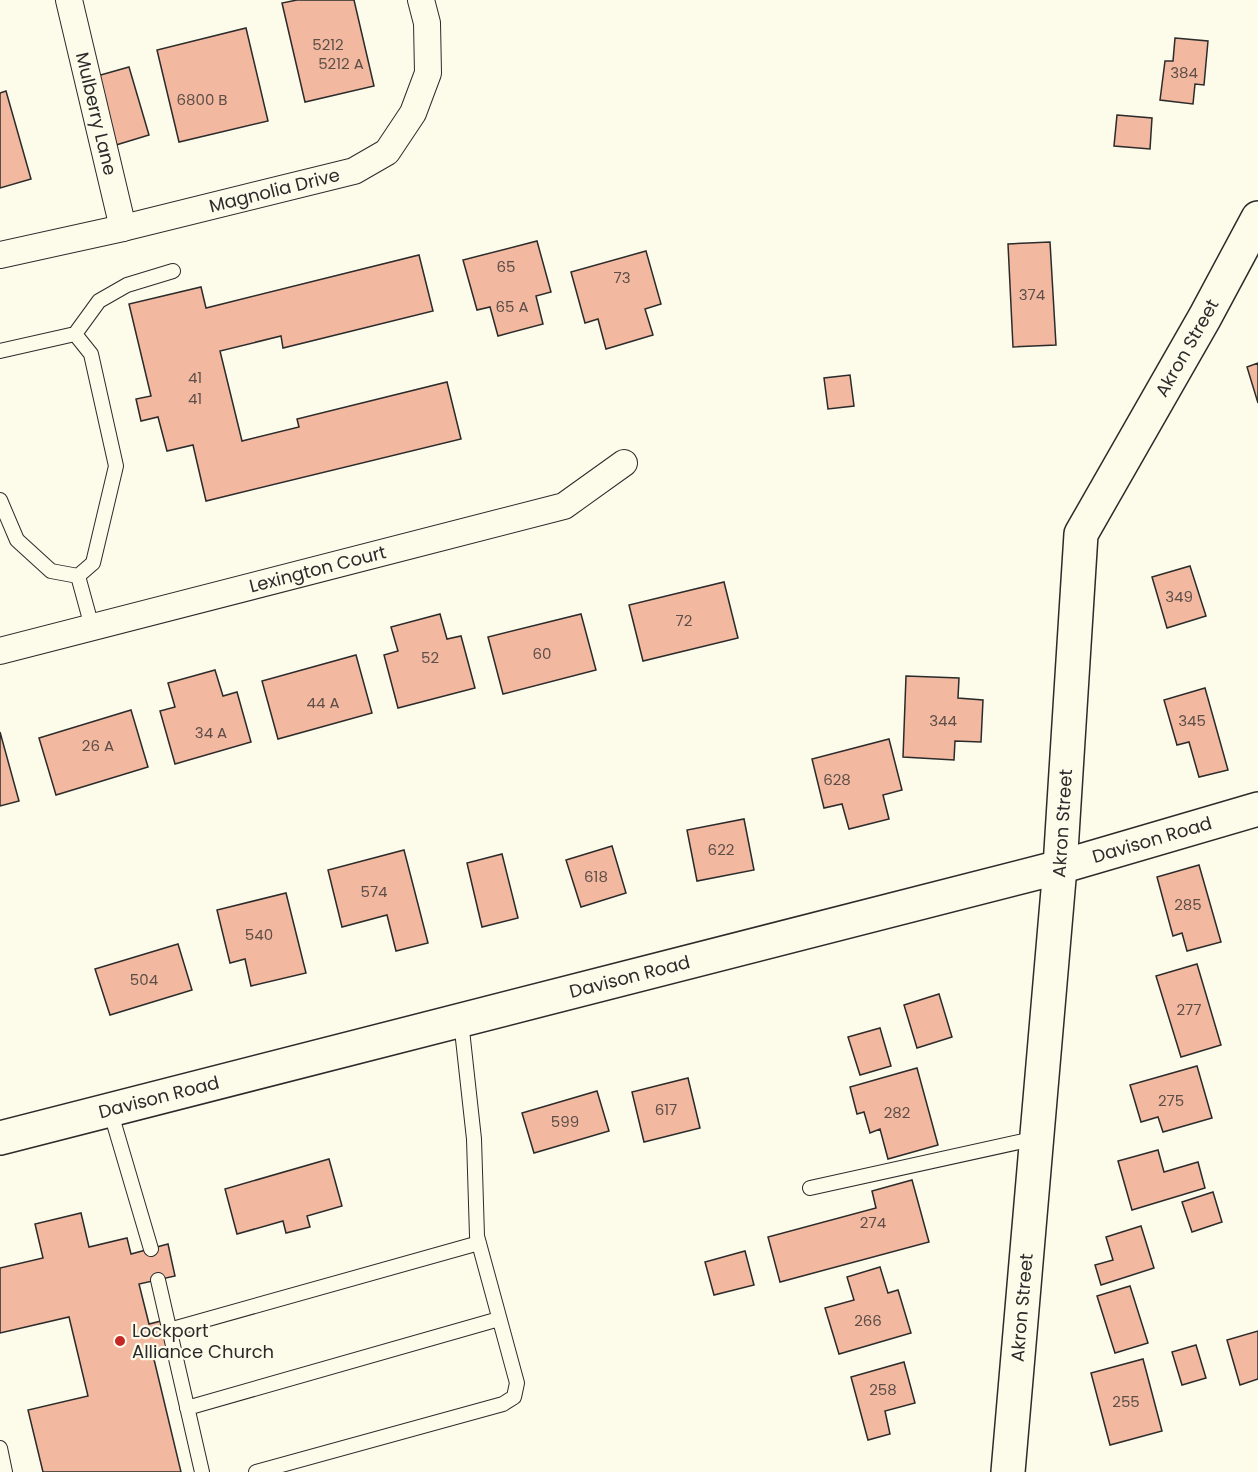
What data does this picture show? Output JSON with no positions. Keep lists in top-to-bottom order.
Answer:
{
  "streets": {
    "main road": ["Akron Street", "Davison Road"],
    "street": ["Mulberry Lane", "Magnolia Drive", "Lexington Court"]
  },
  "crossings": [
    ["Mulberry Lane", "Magnolia Drive"],
    ["Akron Street", "Davison Road"]
  ],
  "places": ["Lockport Alliance Church"],
  "house_numbers": [
    "5212",
    "5212 A",
    "384",
    "6800 B",
    "65",
    "73",
    "374",
    "65 A",
    "41",
    "41",
    "349",
    "72",
    "60",
    "52",
    "44 A",
    "344",
    "345",
    "34 A",
    "26 A",
    "628",
    "622",
    "618",
    "574",
    "285",
    "540",
    "504",
    "277",
    "275",
    "617",
    "282",
    "599",
    "274",
    "266",
    "258",
    "255"
  ]
}
